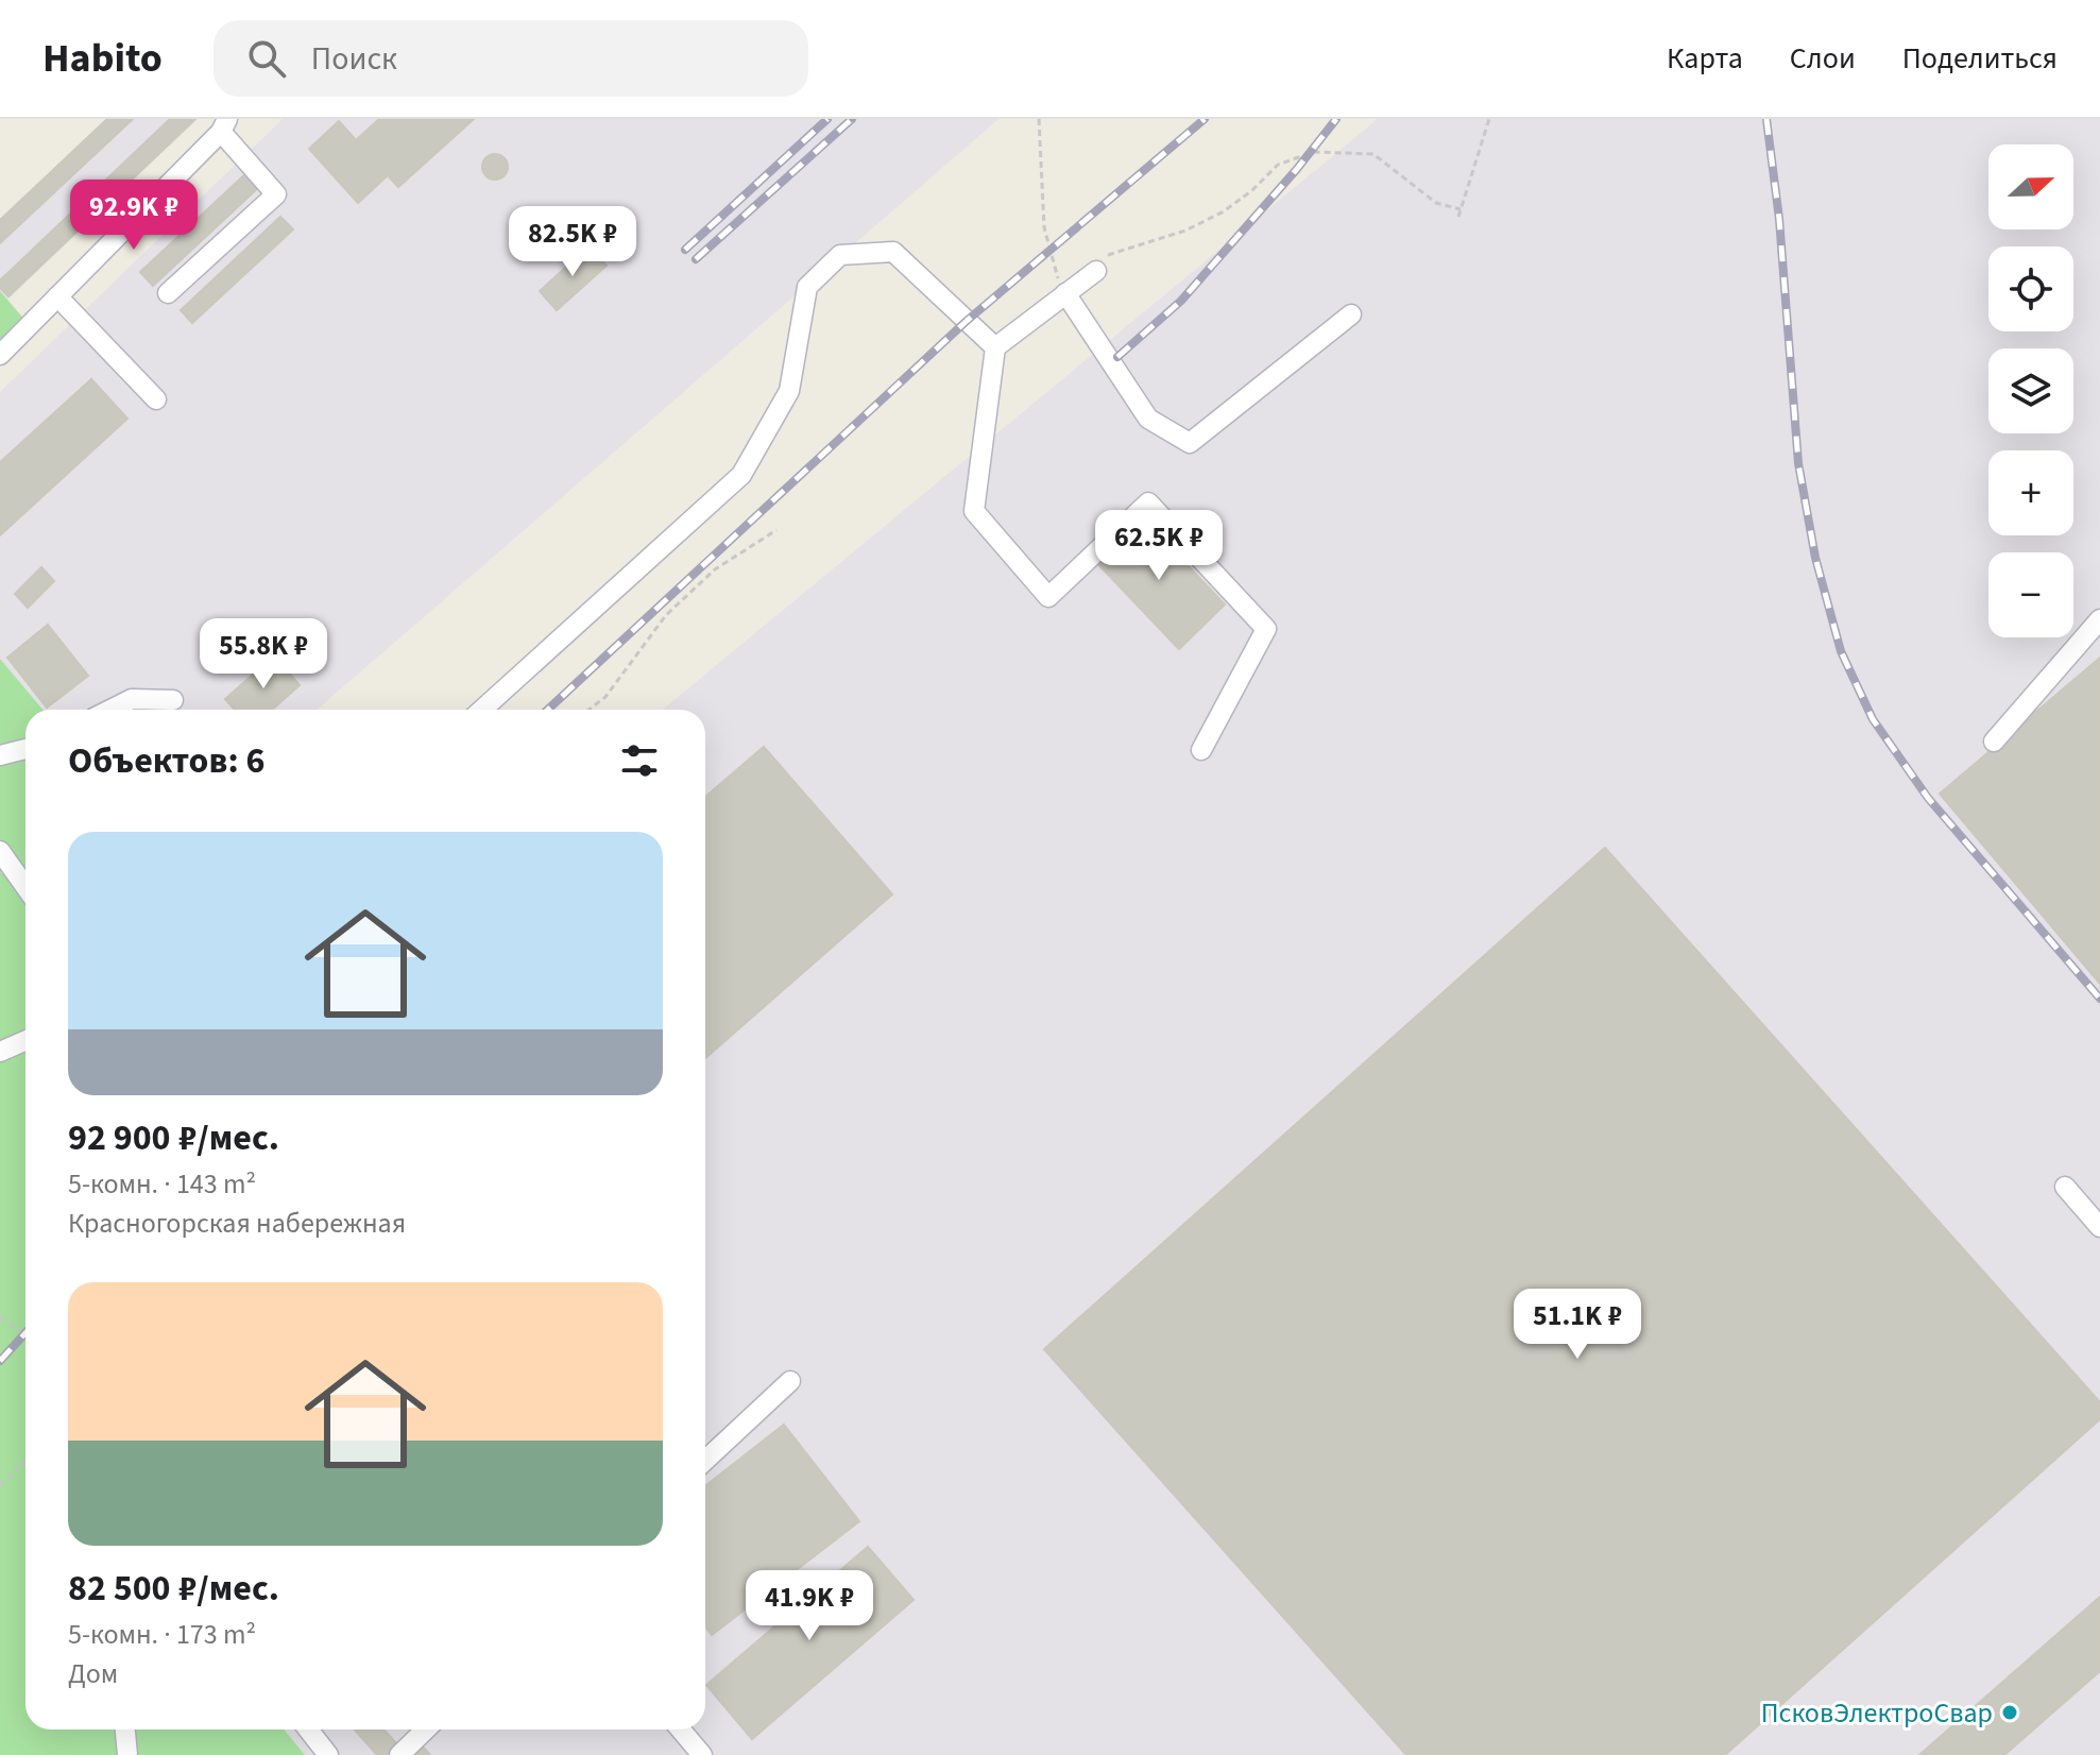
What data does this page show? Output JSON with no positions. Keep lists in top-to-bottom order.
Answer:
{
  "places": ["ПсковЭлектроСвар"],
  "north": "right",
  "page": {
    "header": "Habito",
    "search": "Поиск",
    "nav": ["Карта", "Слои", "Поделиться"],
    "map_buttons": ["+", "−"],
    "price": [
      "92.9K ₽",
      "82.5K ₽",
      "62.5K ₽",
      "55.8K ₽",
      "51.1K ₽",
      "41.9K ₽"
    ],
    "heading": "Объектов: 6",
    "list": [
      {
        "name": "92 900 ₽/мес.",
        "note": "5-комн. · 143 m² · Краcногорская набережная"
      },
      {
        "name": "82 500 ₽/мес.",
        "note": "5-комн. · 173 m² · Дом"
      }
    ]
  }
}
